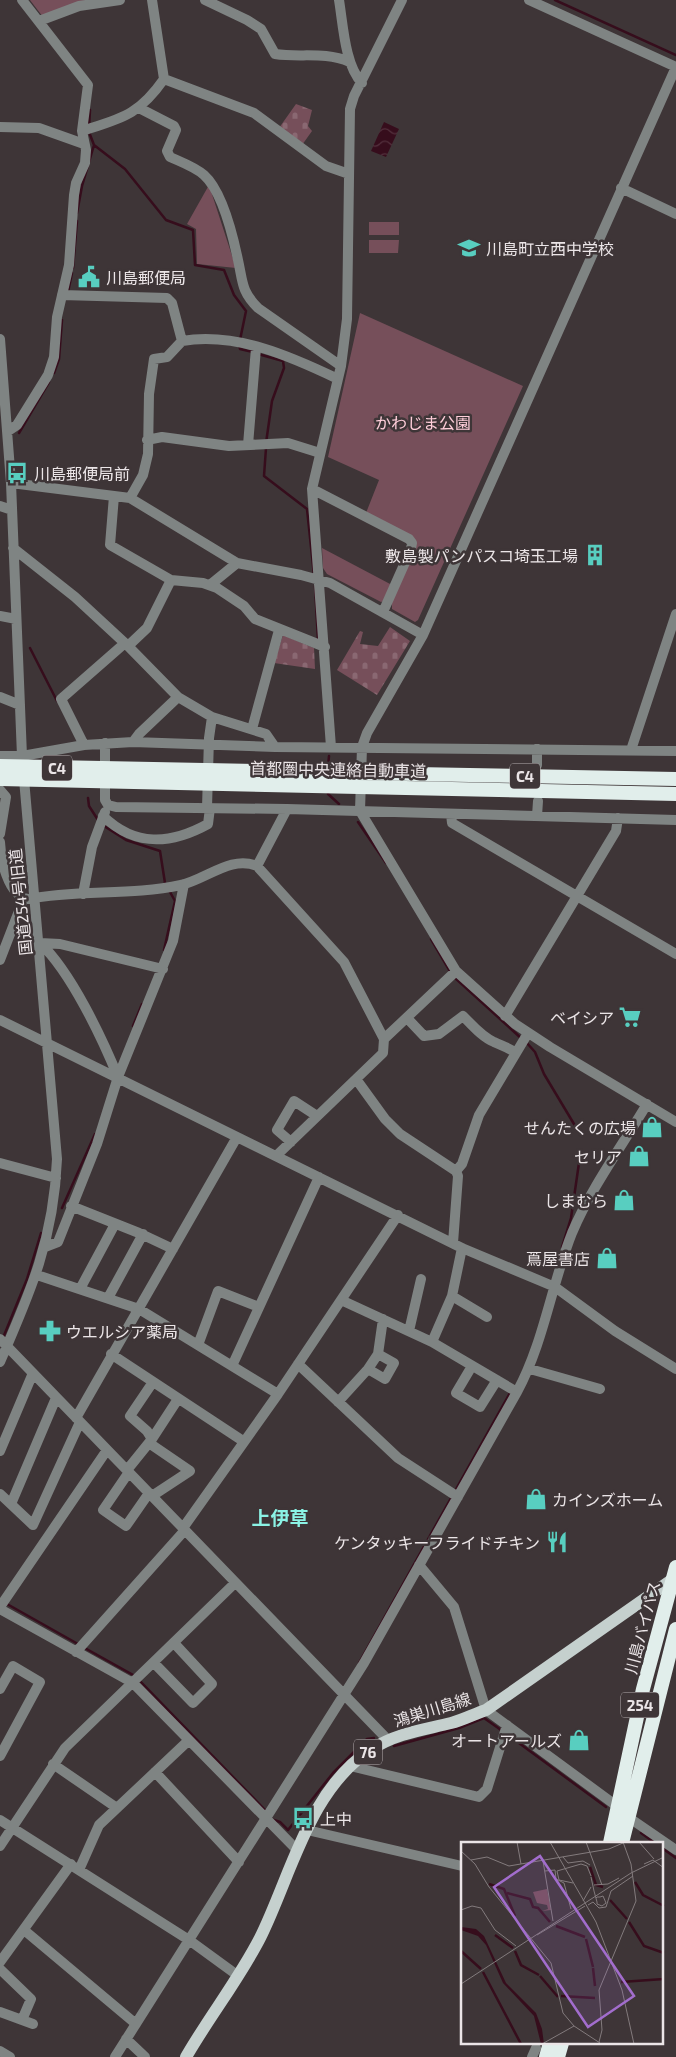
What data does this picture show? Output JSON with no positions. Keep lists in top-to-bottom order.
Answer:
{
  "streets": {
    "highway": [
      "C4",
      "首都圏中央連絡自動車道",
      "川島バイパス",
      "254"
    ],
    "main road": ["鴻巣川島線", "76"],
    "street": ["国道254号旧道"]
  },
  "crossings": [
    ["川島バイパス", "鴻巣川島線"]
  ],
  "districts": ["上伊草"],
  "parks": ["かわじま公園"],
  "places": {
    "school or university": ["川島町立西中学校"],
    "public building": ["川島郵便局"],
    "bus stop": ["川島郵便局前", "上中"],
    "building": ["敷島製パンパスコ埼玉工場"],
    "supermarket": ["ベイシア"],
    "shop": [
      "せんたくの広場",
      "セリア",
      "しまむら",
      "蔦屋書店",
      "カインズホーム",
      "オートアールズ"
    ],
    "pharmacy": ["ウエルシア薬局"],
    "restaurant": ["ケンタッキーフライドチキン"]
  }
}
